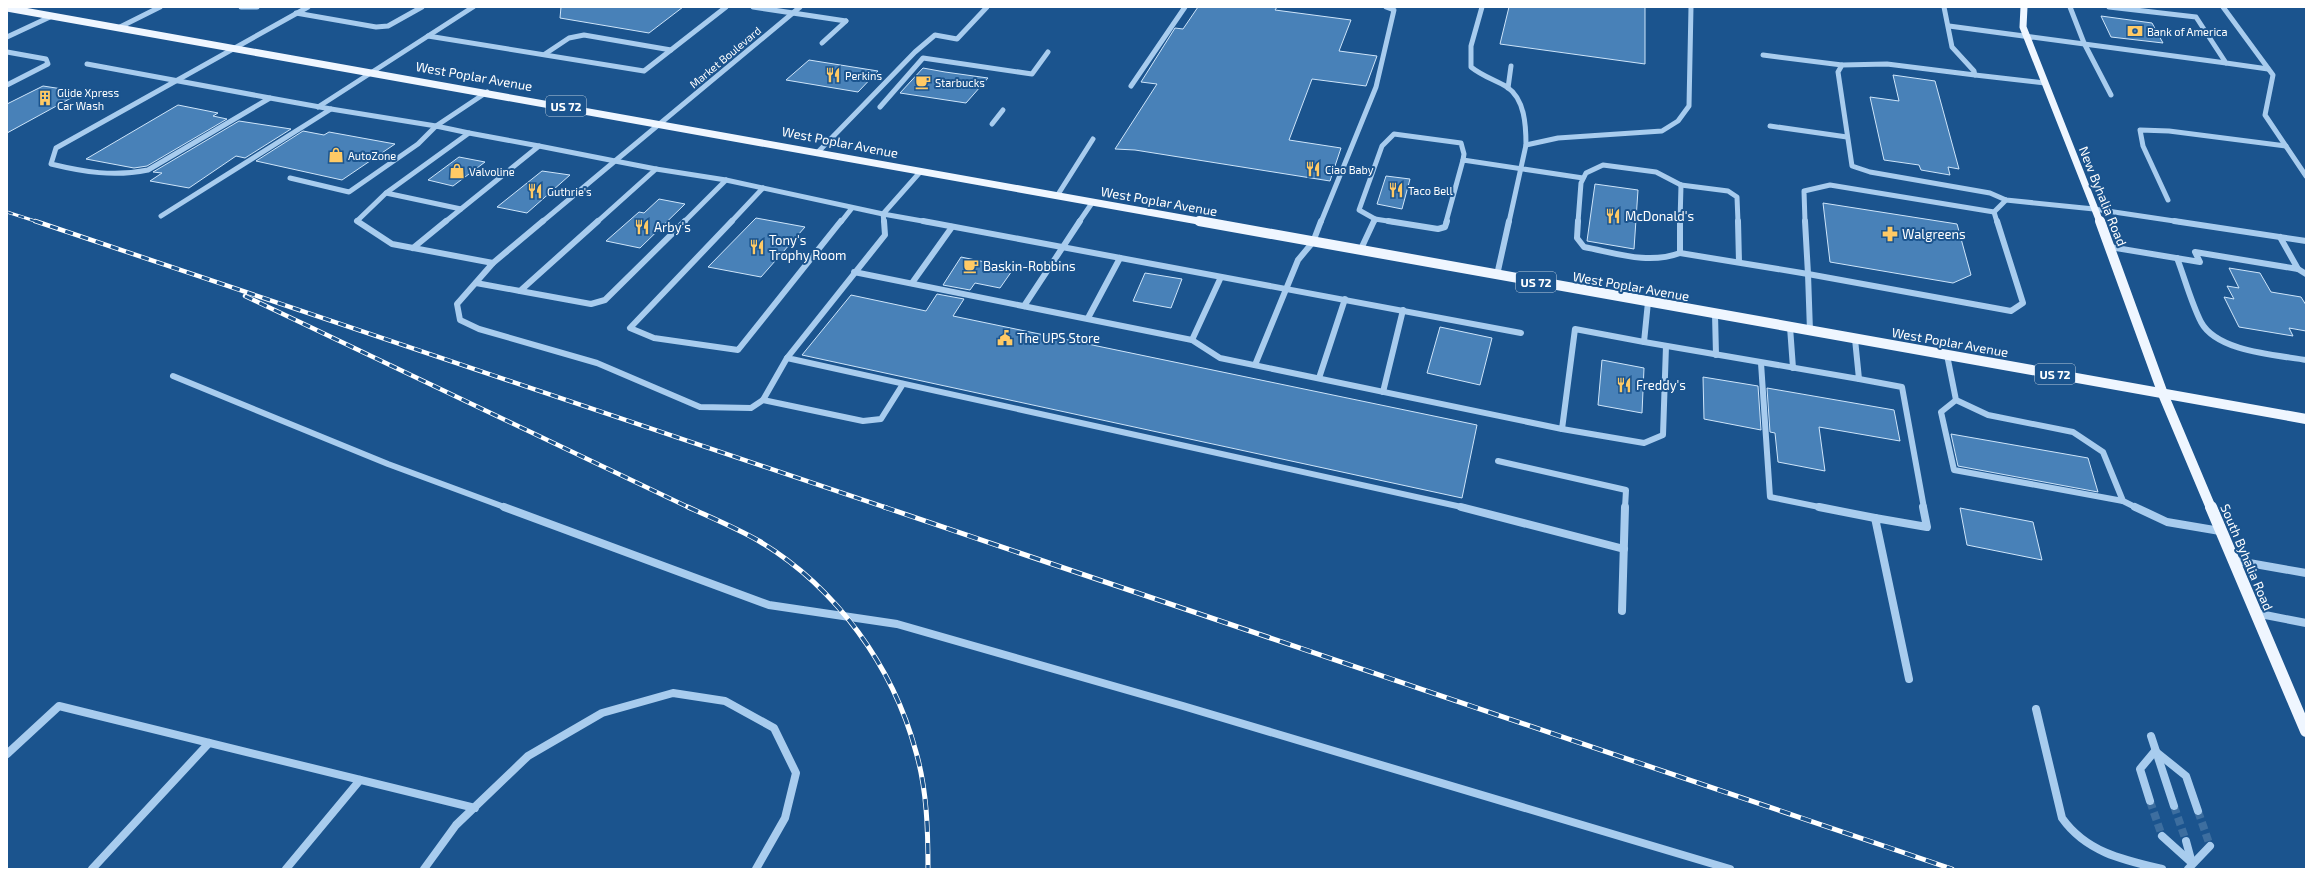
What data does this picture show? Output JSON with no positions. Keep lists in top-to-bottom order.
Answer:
{
  "streets": {
    "main road": [
      "West Poplar Avenue",
      "US 72",
      "New Byhalia Road",
      "South Byhalia Road"
    ],
    "street": ["Market Boulevard"]
  },
  "crossings": [
    ["Market Boulevard", "West Poplar Avenue"],
    ["West Poplar Avenue", "New Byhalia Road"],
    ["West Poplar Avenue", "South Byhalia Road"],
    ["New Byhalia Road", "South Byhalia Road"]
  ],
  "places": {
    "bank": ["Bank of America"],
    "restaurant": [
      "Perkins",
      "Ciao Baby",
      "Taco Bell",
      "Guthrie's",
      "McDonald's",
      "Arby's",
      "Tony's Trophy Room",
      "Freddy's"
    ],
    "cafe": ["Starbucks", "Baskin-Robbins"],
    "building": ["Glide Xpress Car Wash"],
    "shop": ["AutoZone", "Valvoline"],
    "pharmacy": ["Walgreens"],
    "public building": ["The UPS Store"]
  }
}
